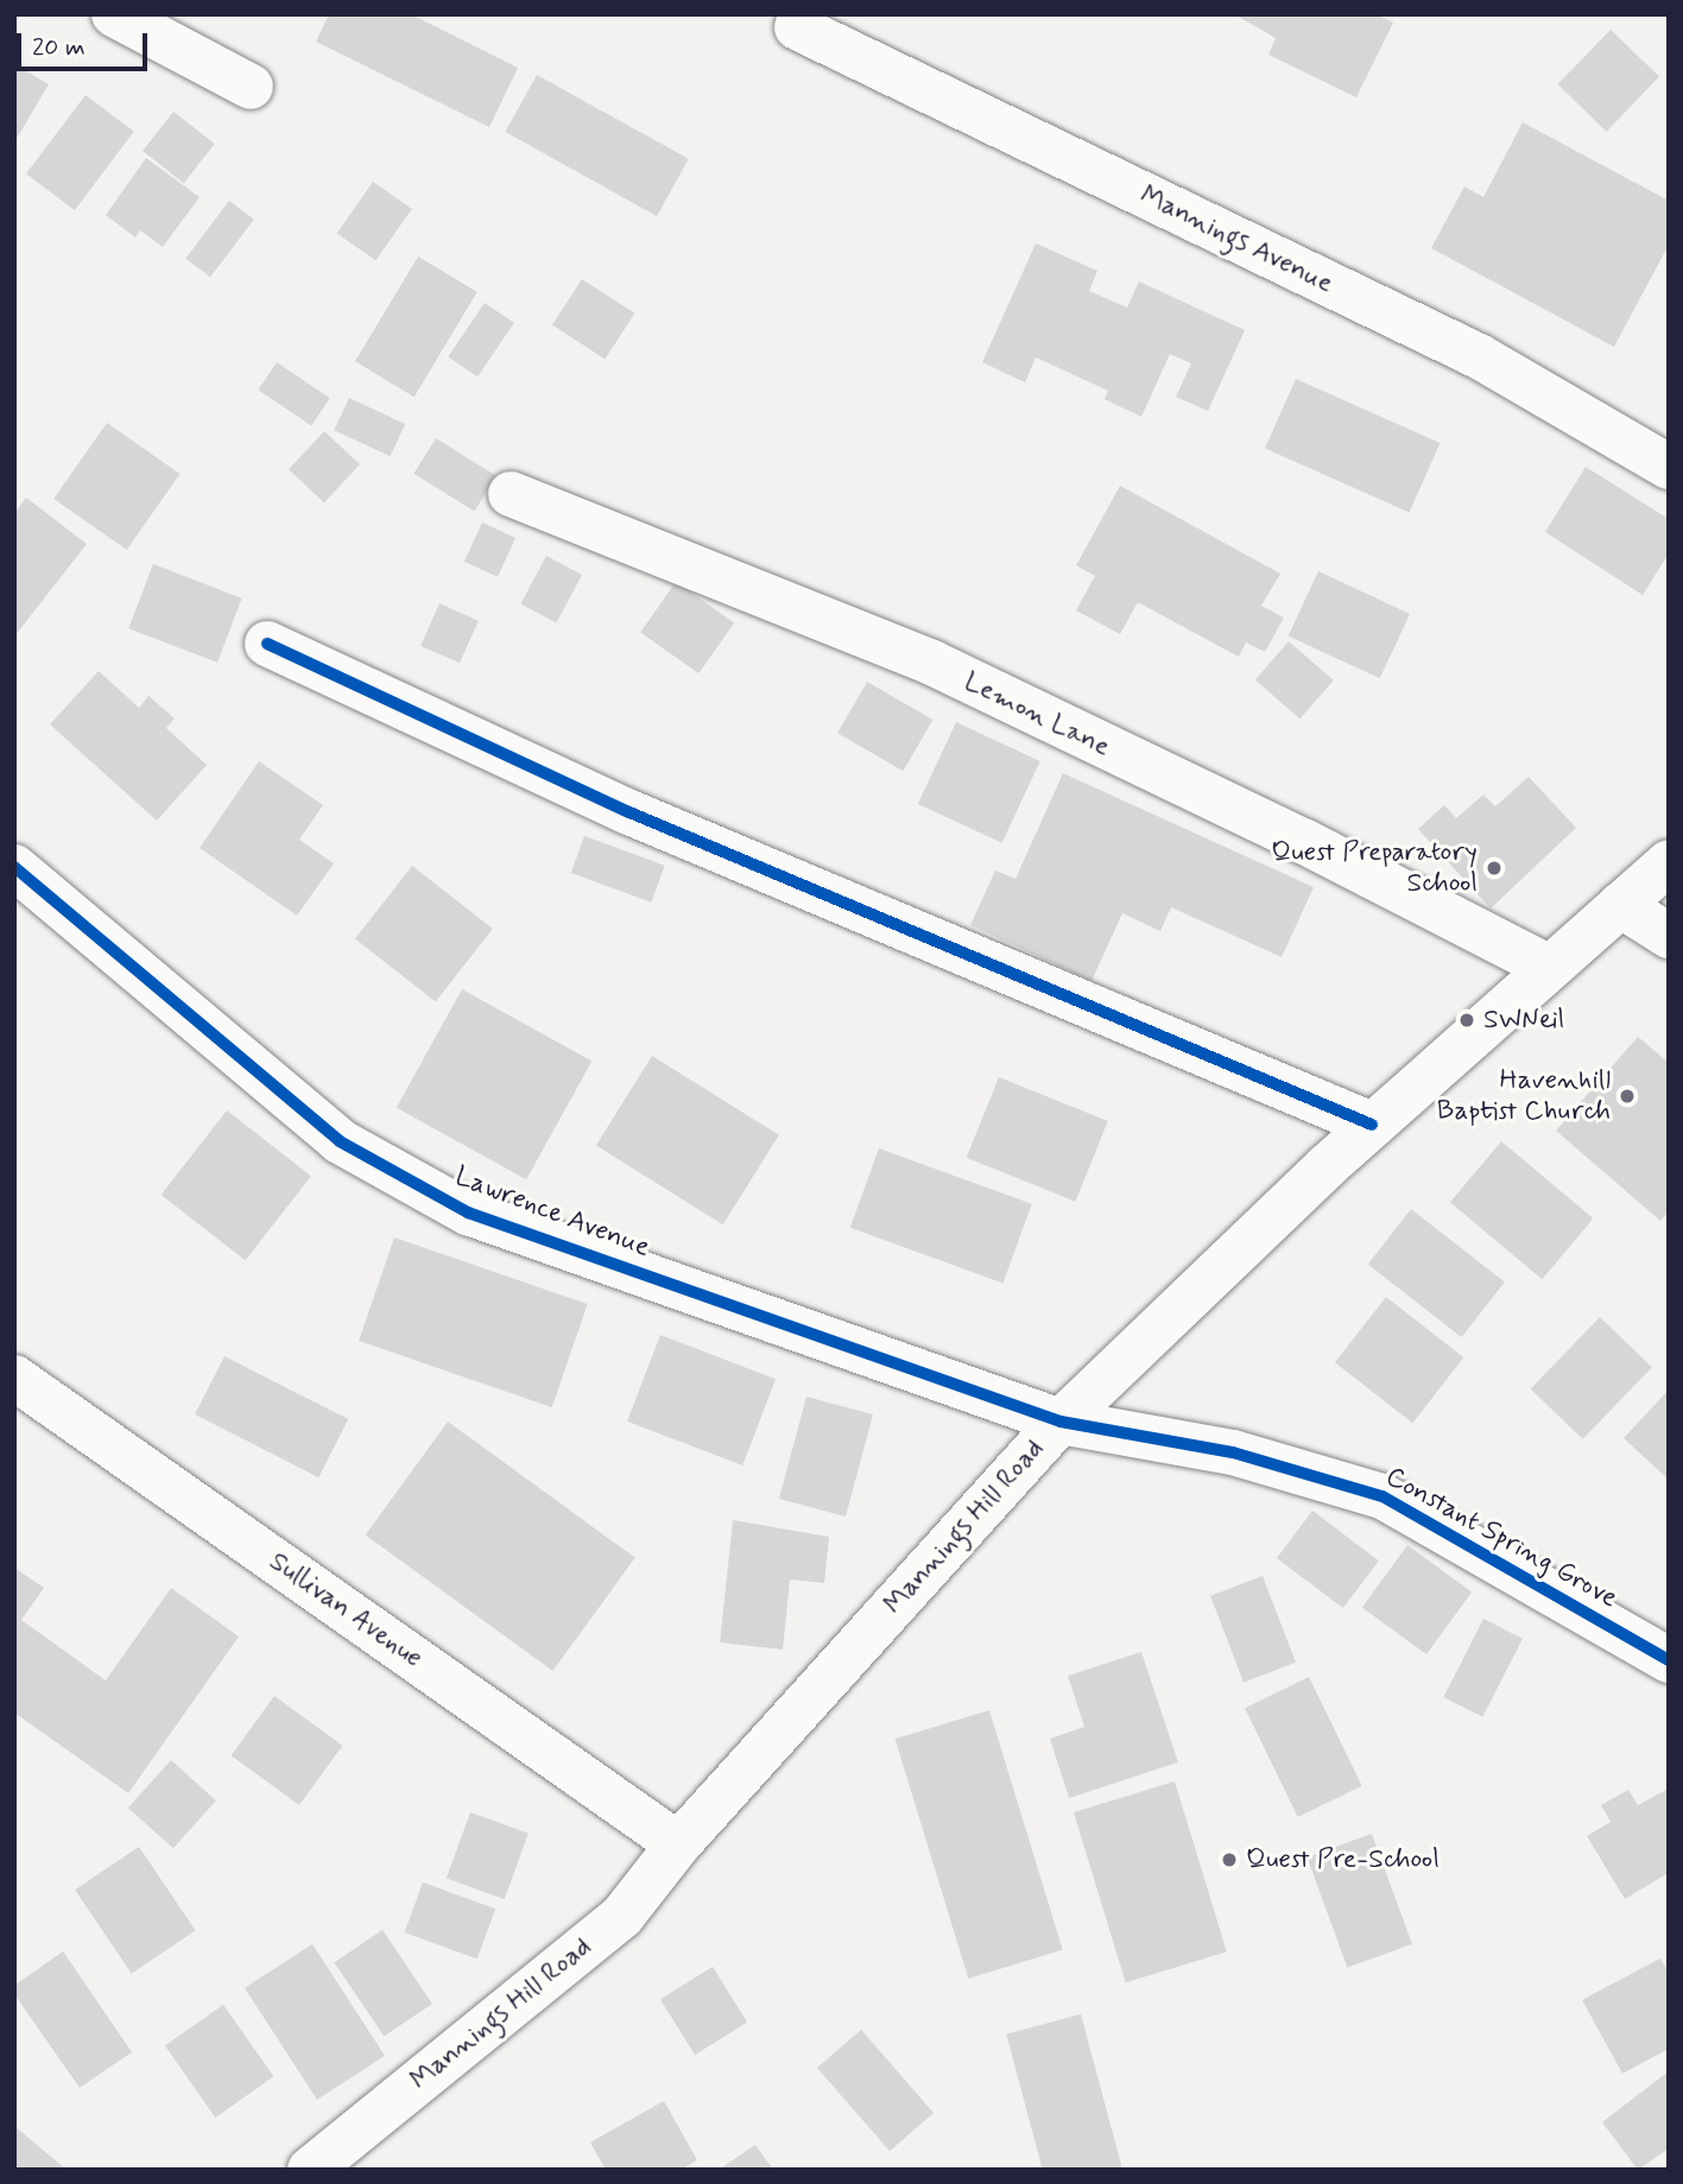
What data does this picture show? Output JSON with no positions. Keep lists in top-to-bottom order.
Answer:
{
  "streets": {
    "street": [
      "Mannings Avenue",
      "Lemon Lane",
      "Lawrence Avenue",
      "Mannings Hill Road",
      "Constant Spring Grove",
      "Sullivan Avenue"
    ]
  },
  "crossings": [
    ["Lemon Lane", "Mannings Hill Road"],
    ["Lawrence Avenue", "Mannings Hill Road"],
    ["Lawrence Avenue", "Constant Spring Grove"],
    ["Mannings Hill Road", "Constant Spring Grove"],
    ["Mannings Hill Road", "Sullivan Avenue"]
  ],
  "places": [
    "Quest Preparatory School",
    "SWNeil",
    "Havenhill Baptist Church",
    "Quest Pre-School"
  ],
  "scale_bar": "20 m"
}
